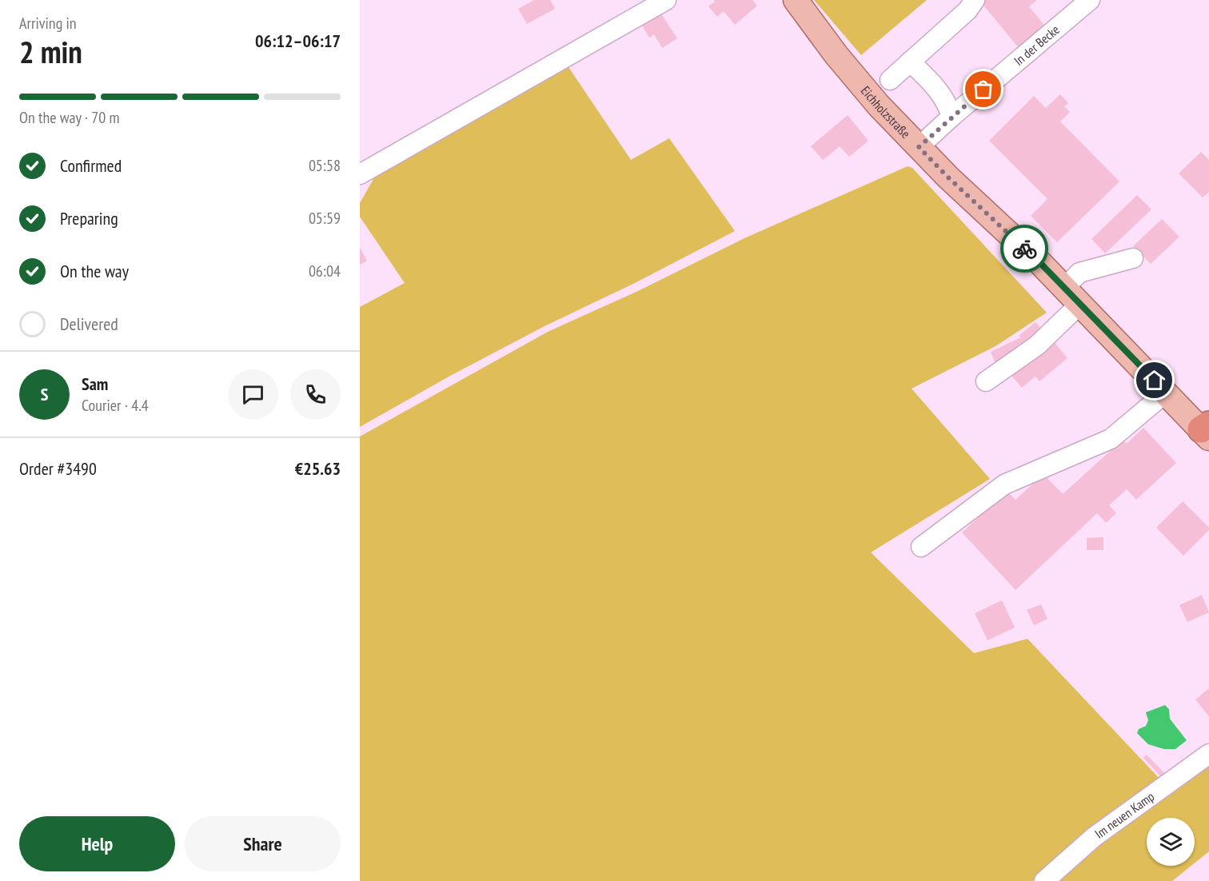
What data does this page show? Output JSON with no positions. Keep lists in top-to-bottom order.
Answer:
{
  "streets": {
    "main road": ["Eichholzstraße"],
    "street": ["In der Becke", "Im neuen Kamp"]
  },
  "crossings": [
    ["In der Becke", "Eichholzstraße"]
  ],
  "page": {
    "heading": ["2 min", "Arriving in", "06:12–06:17"],
    "panel": [
      "Sam",
      "Courier · 4.4",
      "Order #3490",
      "€25.63"
    ],
    "bar": "On the way · 70 m",
    "list": [
      ["Confirmed", "05:58"],
      ["Preparing", "05:59"],
      ["On the way", "06:04"],
      "Delivered"
    ],
    "round": "S",
    "buttons": ["Help", "Share"]
  }
}
